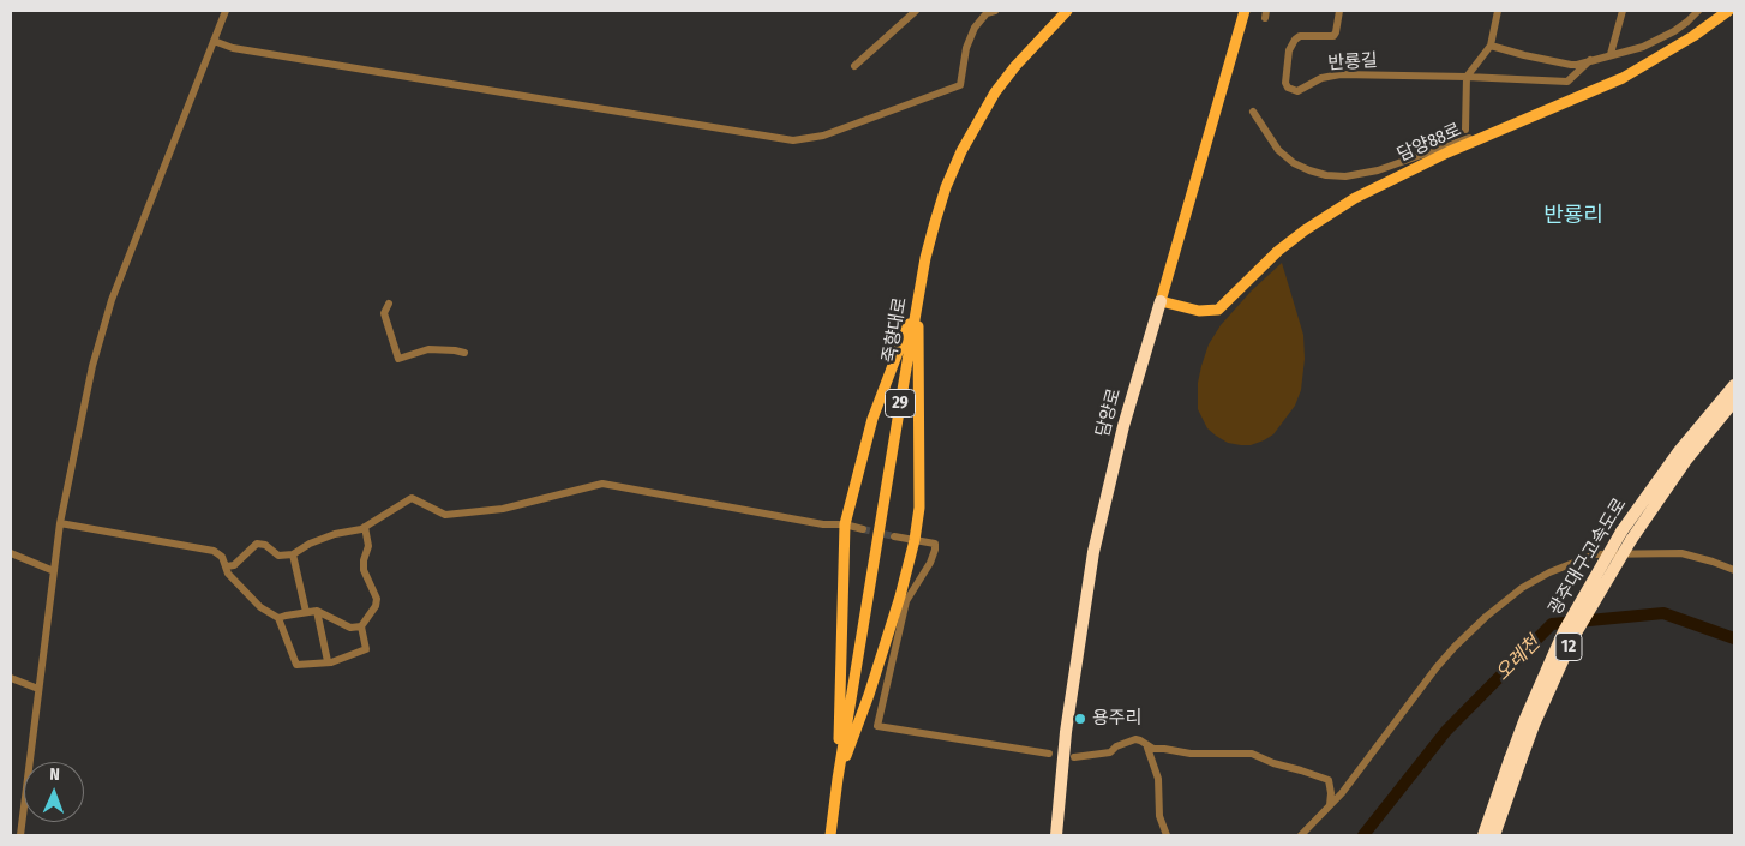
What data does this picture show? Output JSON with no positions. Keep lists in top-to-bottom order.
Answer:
{
  "streets": {
    "highway": ["담양로", "광주대구고속도로", "12"],
    "main road": ["담양88로", "죽향대로", "29"],
    "street": ["반룡길"]
  },
  "crossings": [
    ["담양88로", "담양로"]
  ],
  "districts": ["반룡리"],
  "water": ["오례천"],
  "places": ["용주리"],
  "north": "top"
}
